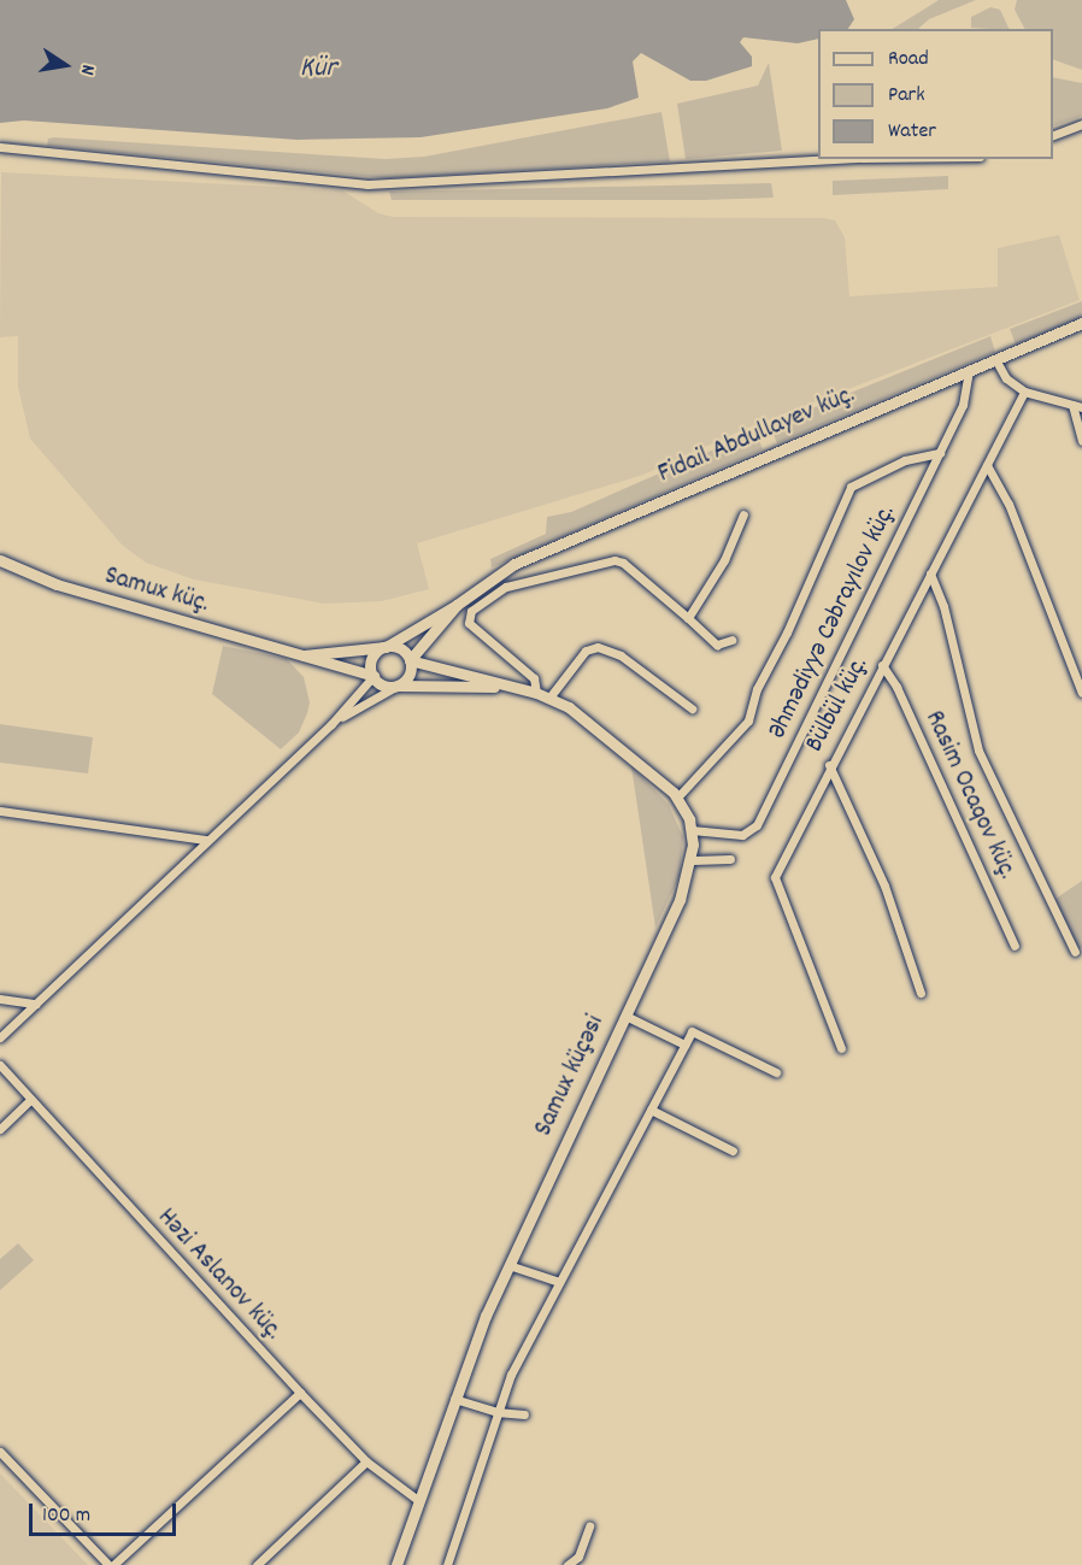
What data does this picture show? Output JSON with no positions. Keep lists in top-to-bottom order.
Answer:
{
  "streets": {
    "main road": ["Fidail Abdullayev küç.", "Samux küç.", "Samux küçəsi"],
    "street": [
      "Əhmədiyyə Cəbrayılov küç.",
      "Bülbül küç.",
      "Rasim Ocaqov küç.",
      "Həzi Aslanov küç."
    ]
  },
  "crossings": [
    ["Fidail Abdullayev küç.", "Əhmədiyyə Cəbrayılov küç."],
    ["Əhmədiyyə Cəbrayılov küç.", "Samux küçəsi"],
    ["Bülbül küç.", "Rasim Ocaqov küç."],
    ["Samux küçəsi", "Həzi Aslanov küç."]
  ],
  "water": ["Kür"],
  "legend": ["Road", "Park", "Water"],
  "scale_bar": "100 m",
  "north": "right"
}
